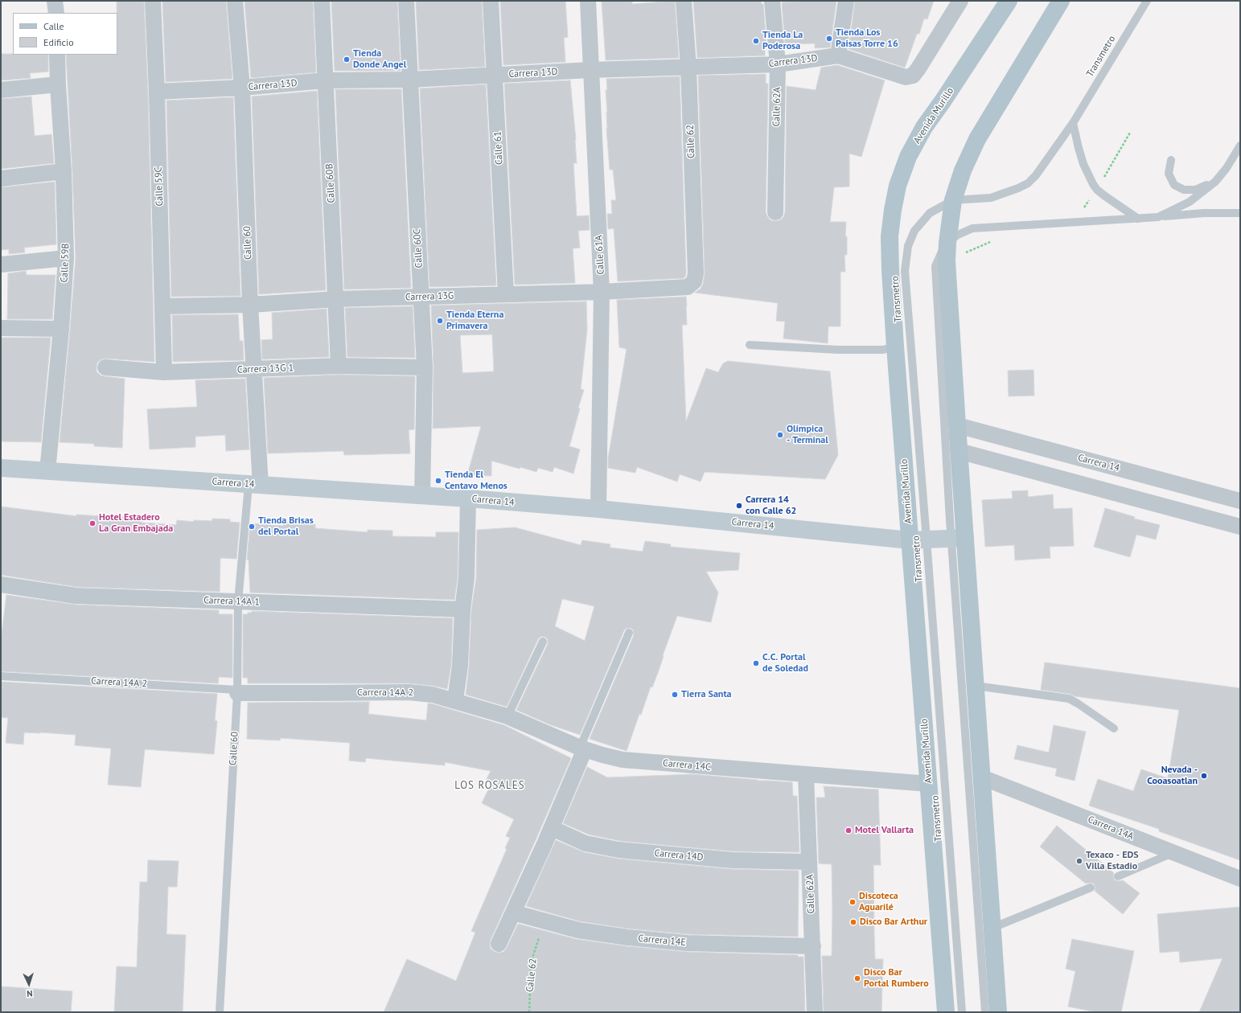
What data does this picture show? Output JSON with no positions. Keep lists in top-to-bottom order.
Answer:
{
  "streets": {
    "main road": ["Avenida Murillo", "Carrera 14"],
    "street": [
      "Carrera 13D",
      "Calle 62A",
      "Calle 62",
      "Calle 61",
      "Calle 60B",
      "Calle 59C",
      "Calle 60",
      "Calle 60C",
      "Calle 61A",
      "Calle 59B",
      "Carrera 13G",
      "Carrera 13G 1",
      "Carrera 14A 1",
      "Carrera 14A 2",
      "Carrera 14C",
      "Carrera 14A",
      "Carrera 14D",
      "Carrera 14E"
    ],
    "lane": ["Transmetro"]
  },
  "crossings": [
    ["Transmetro", "Avenida Murillo"],
    ["Transmetro", "Carrera 14"],
    ["Carrera 13D", "Calle 62A"],
    ["Carrera 13D", "Calle 62"],
    ["Carrera 13D", "Calle 61"],
    ["Carrera 13D", "Calle 60B"],
    ["Carrera 13D", "Calle 59C"],
    ["Carrera 13D", "Calle 60"],
    ["Carrera 13D", "Calle 60C"],
    ["Carrera 13D", "Calle 61A"],
    ["Calle 62A", "Carrera 14C"],
    ["Calle 62A", "Carrera 14D"],
    ["Calle 62A", "Carrera 14E"],
    ["Avenida Murillo", "Carrera 14"],
    ["Avenida Murillo", "Carrera 14C"],
    ["Calle 62", "Carrera 13G"],
    ["Calle 62", "Carrera 14E"],
    ["Calle 61", "Carrera 13G"],
    ["Calle 60B", "Carrera 13G"],
    ["Calle 60B", "Carrera 13G 1"],
    ["Calle 59C", "Carrera 13G"],
    ["Calle 59C", "Carrera 13G 1"],
    ["Calle 60", "Carrera 13G"],
    ["Calle 60", "Carrera 13G 1"],
    ["Calle 60", "Carrera 14"],
    ["Calle 60", "Carrera 14A 1"],
    ["Calle 60", "Carrera 14A 2"],
    ["Calle 60C", "Carrera 13G"],
    ["Calle 60C", "Carrera 13G 1"],
    ["Calle 60C", "Carrera 14"],
    ["Calle 61A", "Carrera 13G"],
    ["Calle 61A", "Carrera 14"],
    ["Calle 59B", "Carrera 14"],
    ["Carrera 14A 2", "Carrera 14C"]
  ],
  "districts": ["LOS ROSALES"],
  "places": [
    "Tienda Los Paisas Torre 16",
    "Tienda La Poderosa",
    "Tienda Donde Angel",
    "Tienda Eterna Primavera",
    "Olímpica - Terminal",
    "Tienda El Centavo Menos",
    "Carrera 14 con Calle 62",
    "Hotel Estadero La Gran Embajada",
    "Tienda Brisas del Portal",
    "C.C. Portal de Soledad",
    "Tierra Santa",
    "Nevada - Cooasoatlan",
    "Motel Vallarta",
    "Texaco - EDS Villa Estadio",
    "Discoteca Aguarilé",
    "Disco Bar Arthur",
    "Disco Bar Portal Rumbero"
  ],
  "legend": ["Calle", "Edificio"],
  "north": "bottom"
}
